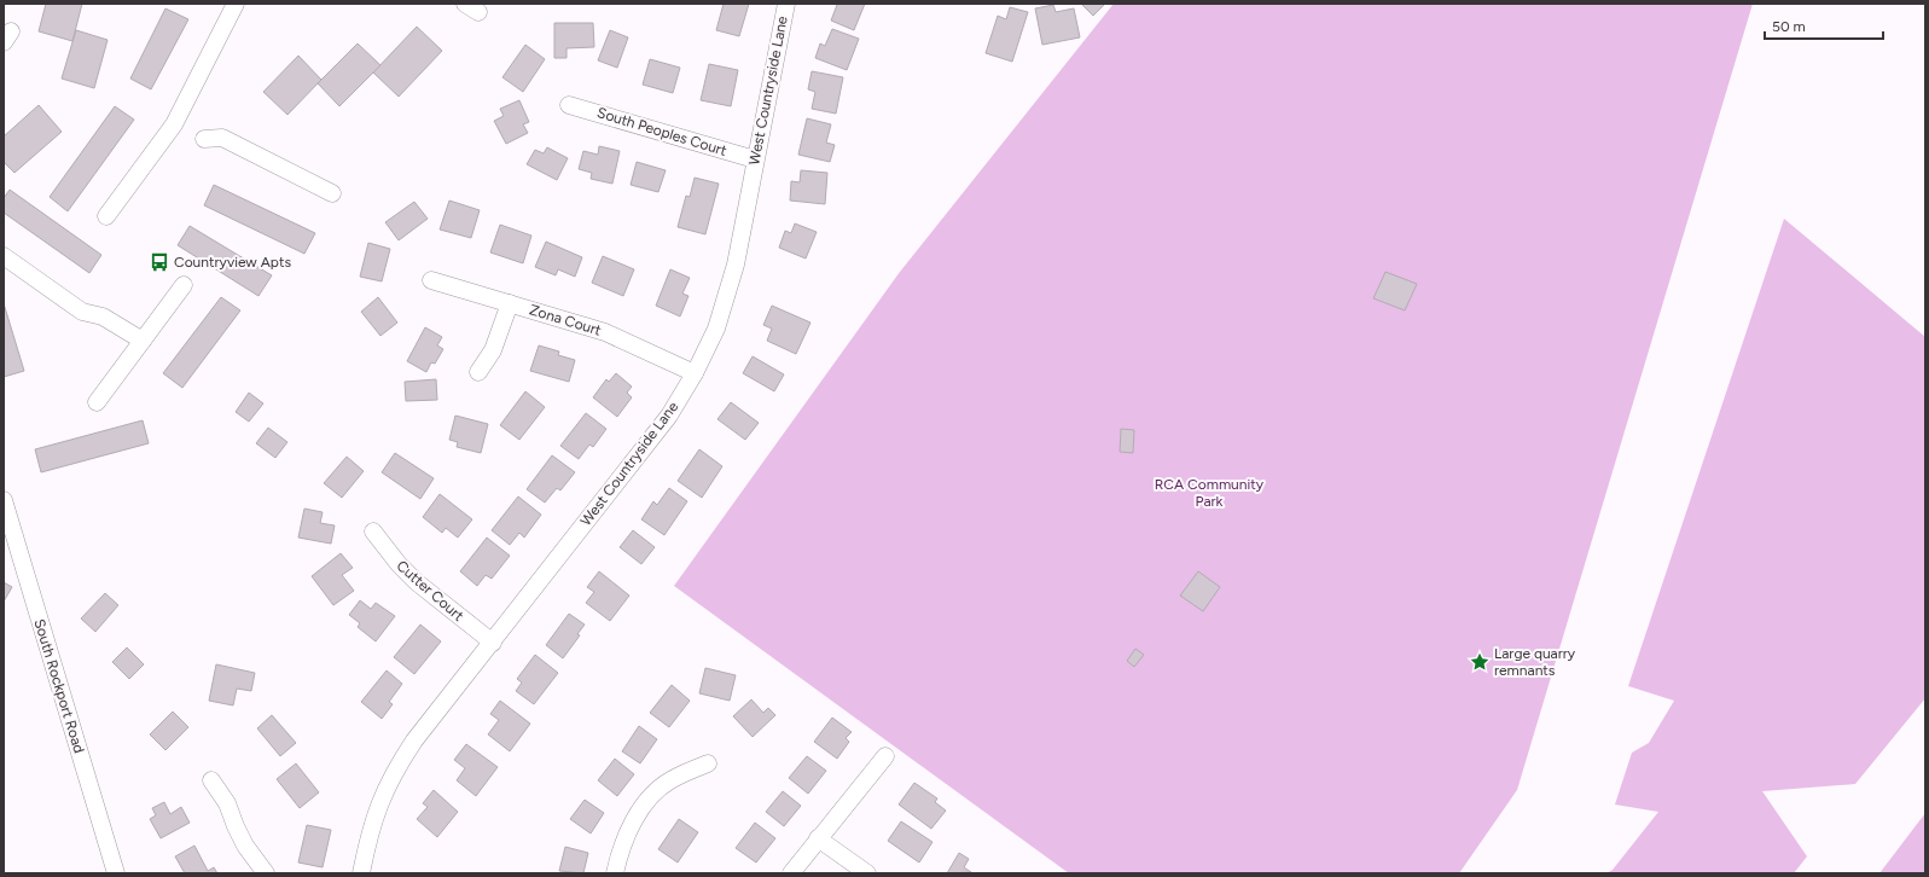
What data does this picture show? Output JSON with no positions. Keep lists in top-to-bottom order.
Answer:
{
  "streets": {
    "street": [
      "West Countryside Lane",
      "South Peoples Court",
      "Zona Court",
      "Cutter Court",
      "South Rockport Road"
    ]
  },
  "crossings": [
    ["West Countryside Lane", "South Peoples Court"],
    ["West Countryside Lane", "Zona Court"],
    ["West Countryside Lane", "Cutter Court"]
  ],
  "parks": ["RCA Community Park"],
  "places": {
    "bus stop": ["Countryview Apts"],
    "place": ["Large quarry remnants"]
  },
  "scale_bar": "50 m"
}
